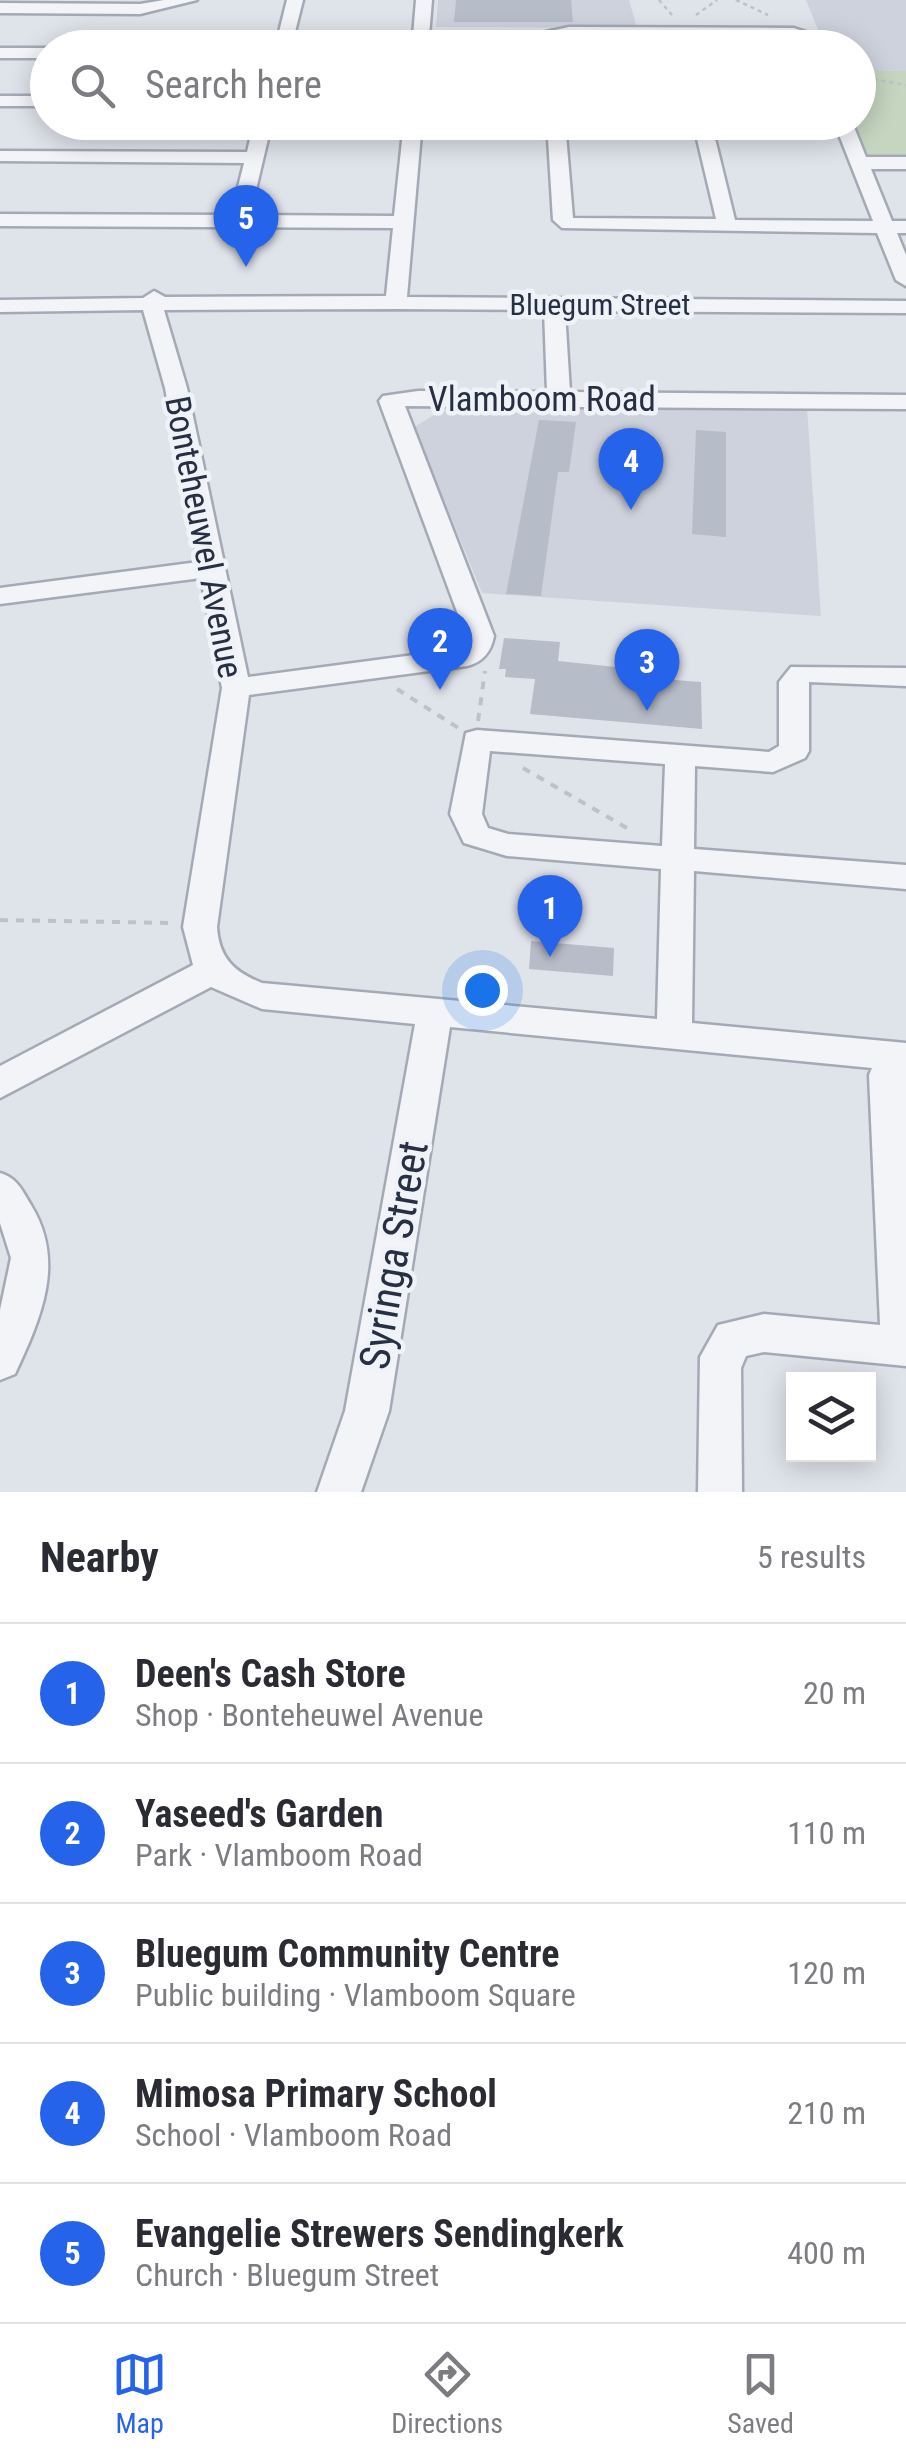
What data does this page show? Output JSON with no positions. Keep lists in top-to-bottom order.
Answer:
{
  "streets": {
    "street": [
      "Bluegum Street",
      "Vlamboom Road",
      "Bonteheuwel Avenue",
      "Syringa Street"
    ]
  },
  "crossings": [
    ["Bluegum Street", "Bonteheuwel Avenue"]
  ],
  "page": {
    "search": "Search here",
    "pins": [
      "5",
      "4",
      "2",
      "3",
      "1"
    ],
    "heading": ["Nearby", "5 results"],
    "list": [
      {
        "mark": "1",
        "name": "Deen's Cash Store",
        "note": "Shop · Bonteheuwel Avenue",
        "value": "20 m"
      },
      {
        "mark": "2",
        "name": "Yaseed's Garden",
        "note": "Park · Vlamboom Road",
        "value": "110 m"
      },
      {
        "mark": "3",
        "name": "Bluegum Community Centre",
        "note": "Public building · Vlamboom Square",
        "value": "120 m"
      },
      {
        "mark": "4",
        "name": "Mimosa Primary School",
        "note": "School · Vlamboom Road",
        "value": "210 m"
      },
      {
        "mark": "5",
        "name": "Evangelie Strewers Sendingkerk",
        "note": "Church · Bluegum Street",
        "value": "400 m"
      }
    ],
    "nav": ["Map", "Directions", "Saved"]
  }
}
